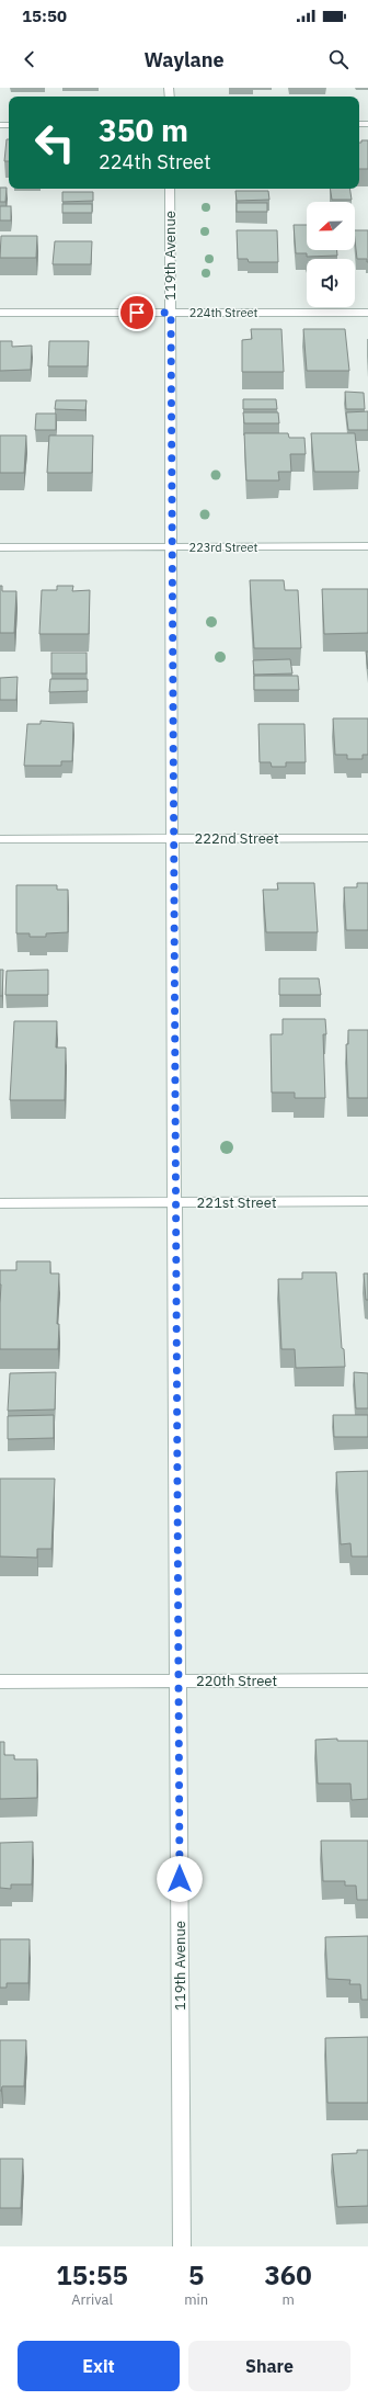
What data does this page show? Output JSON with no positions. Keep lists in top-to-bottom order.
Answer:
{
  "streets": {
    "street": [
      "119th Avenue",
      "224th Street",
      "223rd Street",
      "222nd Street",
      "221st Street",
      "220th Street"
    ]
  },
  "crossings": [
    ["119th Avenue", "224th Street"],
    ["119th Avenue", "223rd Street"],
    ["119th Avenue", "222nd Street"],
    ["119th Avenue", "221st Street"],
    ["119th Avenue", "220th Street"]
  ],
  "north": "left",
  "page": {
    "status": "15:50",
    "header": "Waylane",
    "turn": ["350 m", "224th Street"],
    "eta": [
      "15:55",
      "Arrival",
      "5",
      "min",
      "360",
      "m"
    ],
    "buttons": ["Exit", "Share"]
  }
}
